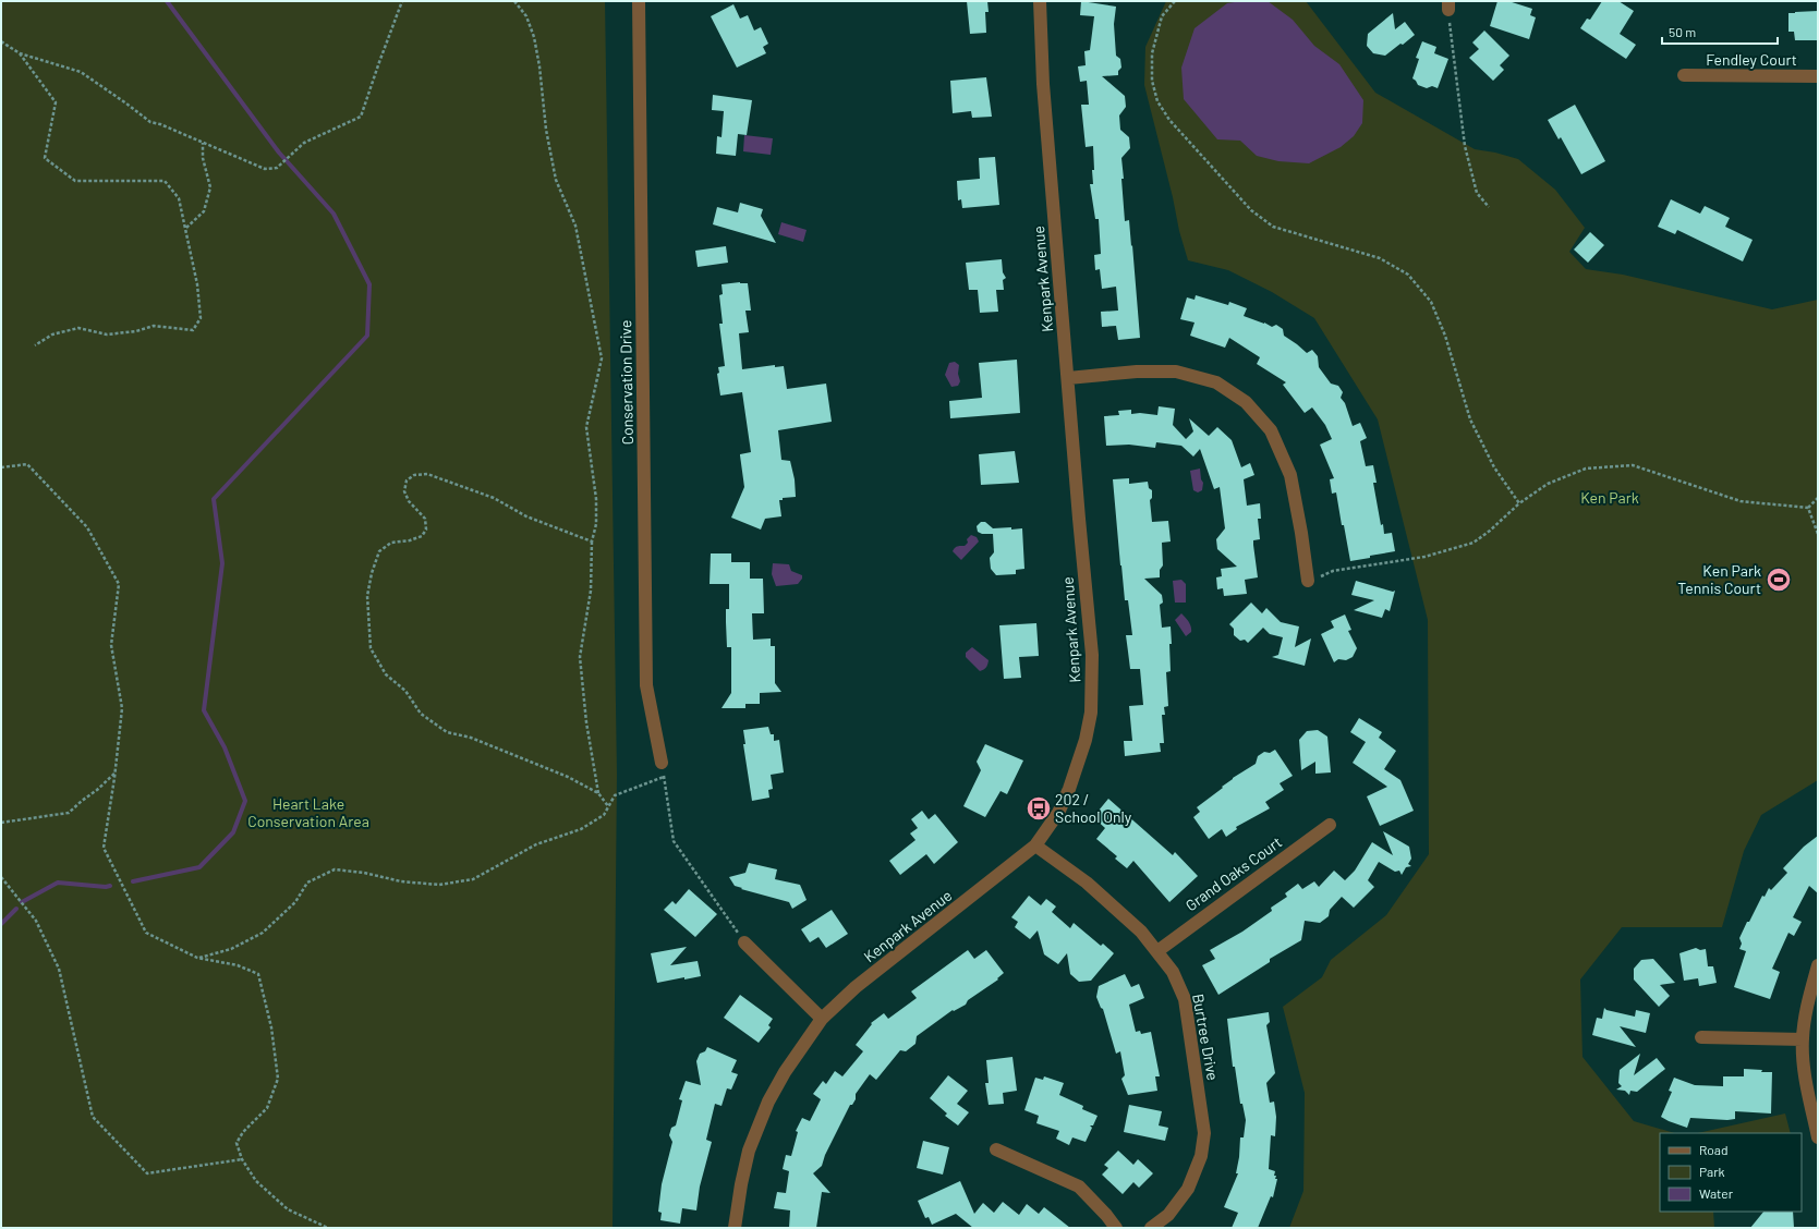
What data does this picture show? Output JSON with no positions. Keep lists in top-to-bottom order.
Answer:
{
  "streets": {
    "street": [
      "Fendley Court",
      "Kenpark Avenue",
      "Conservation Drive",
      "Grand Oaks Court",
      "Burtree Drive"
    ]
  },
  "crossings": [
    ["Kenpark Avenue", "Burtree Drive"],
    ["Grand Oaks Court", "Burtree Drive"]
  ],
  "parks": ["Ken Park", "Heart Lake Conservation Area"],
  "places": {
    "sports": ["Ken Park Tennis Court"],
    "bus stop": ["202 / School Only"]
  },
  "legend": ["Road", "Park", "Water"],
  "scale_bar": "50 m"
}
